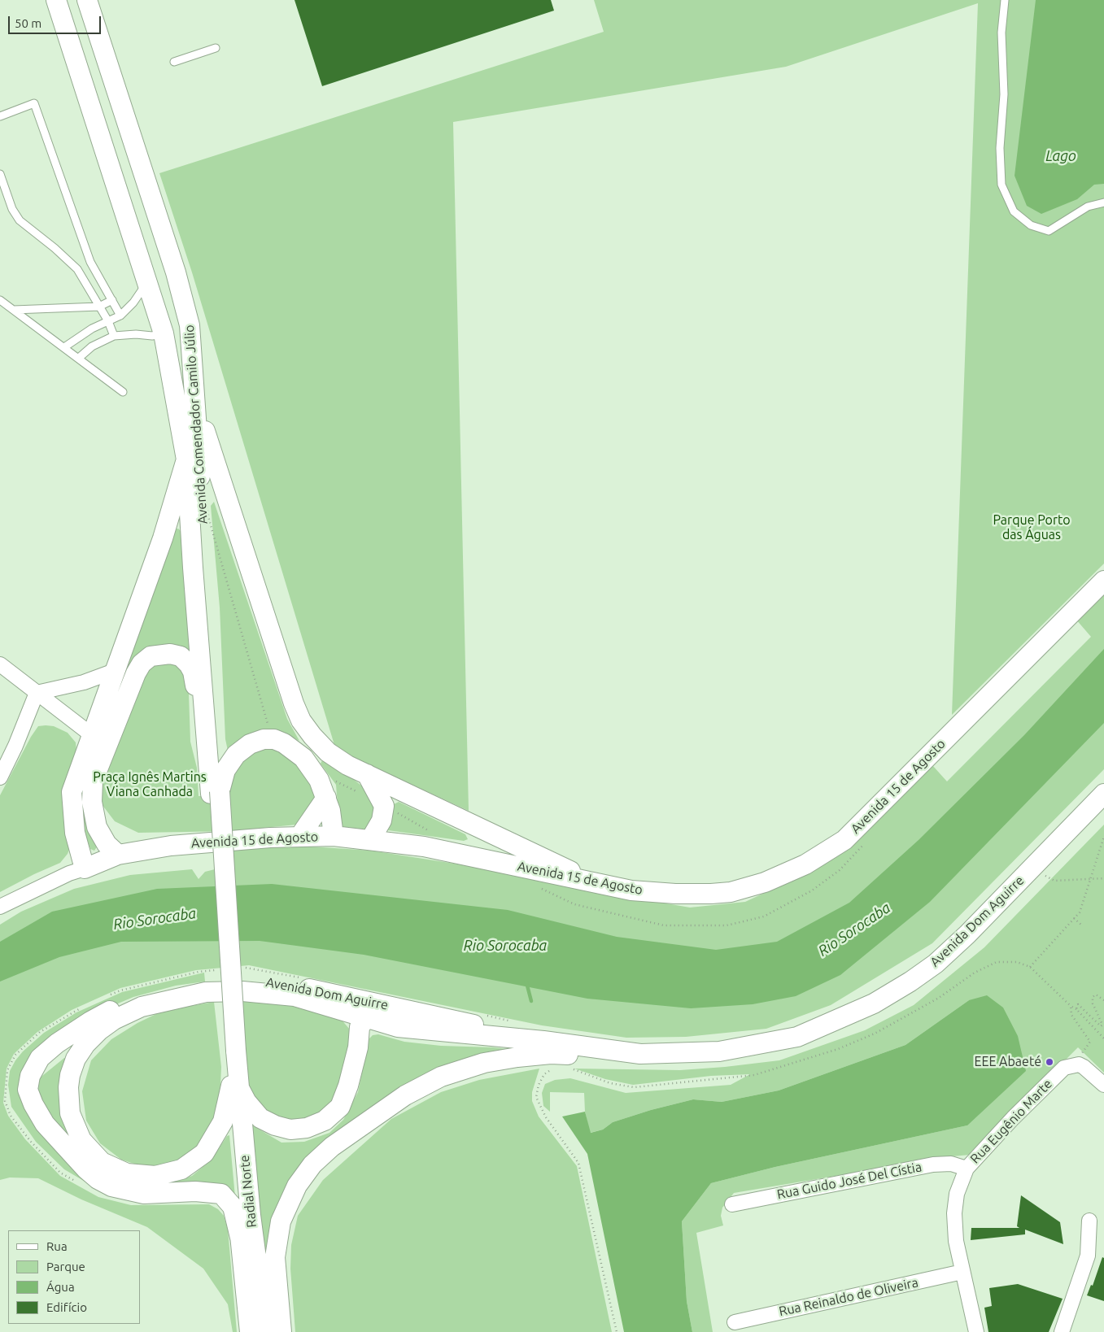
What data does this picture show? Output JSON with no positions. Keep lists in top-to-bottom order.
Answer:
{
  "streets": {
    "main road": [
      "Avenida Comendador Camilo Júlio",
      "Avenida 15 de Agosto",
      "Avenida Dom Aguirre",
      "Radial Norte"
    ],
    "street": ["Rua Eugênio Marte", "Rua Guido José Del Cístia", "Rua Reinaldo de Oliveira"]
  },
  "crossings": [
    ["Avenida Comendador Camilo Júlio", "Avenida 15 de Agosto"],
    ["Avenida Comendador Camilo Júlio", "Radial Norte"],
    ["Avenida Dom Aguirre", "Radial Norte"],
    ["Rua Eugênio Marte", "Rua Guido José Del Cístia"],
    ["Rua Eugênio Marte", "Rua Reinaldo de Oliveira"]
  ],
  "water": ["Lago", "Rio Sorocaba"],
  "parks": ["Parque Porto das Águas", "Praça Ignês Martins Viana Canhada"],
  "places": ["EEE Abaeté"],
  "legend": [
    "Rua",
    "Parque",
    "Água",
    "Edifício"
  ],
  "scale_bar": "50 m"
}
